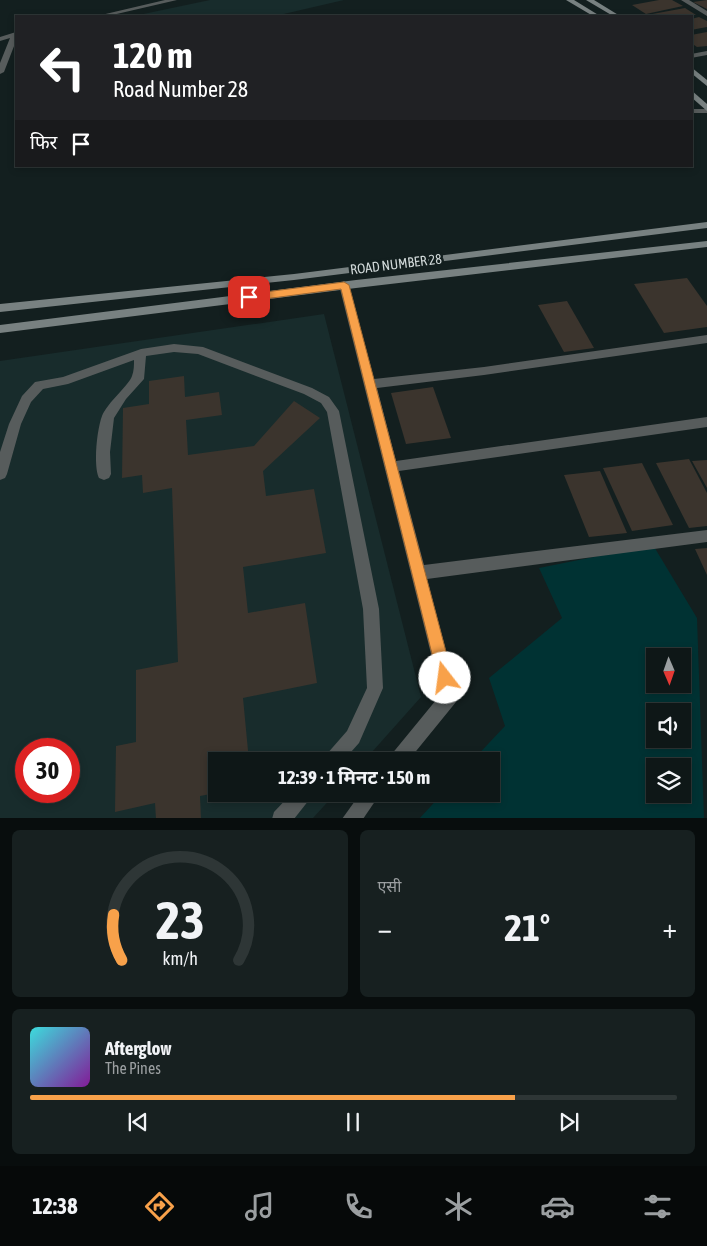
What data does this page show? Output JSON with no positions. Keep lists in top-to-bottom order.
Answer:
{
  "streets": {
    "street": ["ROAD NUMBER 28"]
  },
  "north": "bottom",
  "page": {
    "turn": ["120 m", "Road Number 28"],
    "then": "फिर",
    "limit": "30",
    "trip": "12:39 · 1 मिनट · 150 m",
    "tile": "एसी",
    "heat": ["−", "21°", "+"],
    "song": ["Afterglow", "The Pines"],
    "tabs": "12:38",
    "gauge": ["23", "km/h"]
  }
}
